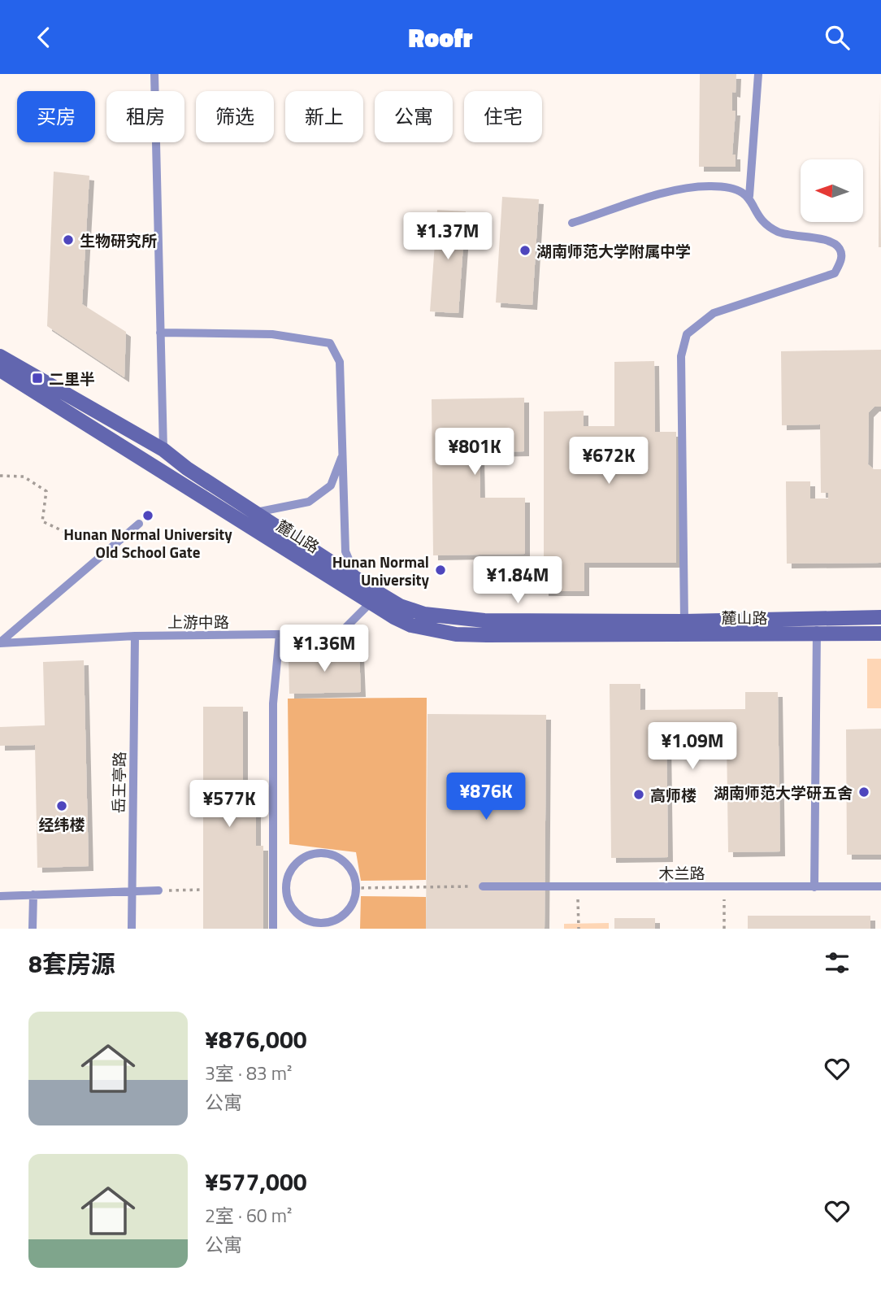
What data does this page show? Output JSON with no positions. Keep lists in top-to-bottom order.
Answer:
{
  "streets": {
    "main road": ["麓山路"],
    "lane": ["上游中路", "岳王亭路", "木兰路"]
  },
  "crossings": [
    ["麓山路", "上游中路"],
    ["上游中路", "岳王亭路"]
  ],
  "places": {
    "other": [
      "生物研究所",
      "湖南师范大学附属中学",
      "Hunan Normal University Old School Gate",
      "Hunan Normal University",
      "湖南师范大学研五舍",
      "高师楼",
      "经纬楼"
    ],
    "transit": ["二里半"]
  },
  "north": "left",
  "page": {
    "header": "Roofr",
    "chip": [
      "买房",
      "租房",
      "筛选",
      "新上",
      "公寓",
      "住宅"
    ],
    "price": [
      "¥1.37M",
      "¥801K",
      "¥672K",
      "¥1.84M",
      "¥1.36M",
      "¥1.09M",
      "¥876K",
      "¥577K"
    ],
    "heading": "8套房源",
    "list": [
      {
        "name": "¥876,000",
        "note": "3室 · 83 m² · 公寓"
      },
      {
        "name": "¥577,000",
        "note": "2室 · 60 m² · 公寓"
      }
    ]
  }
}
